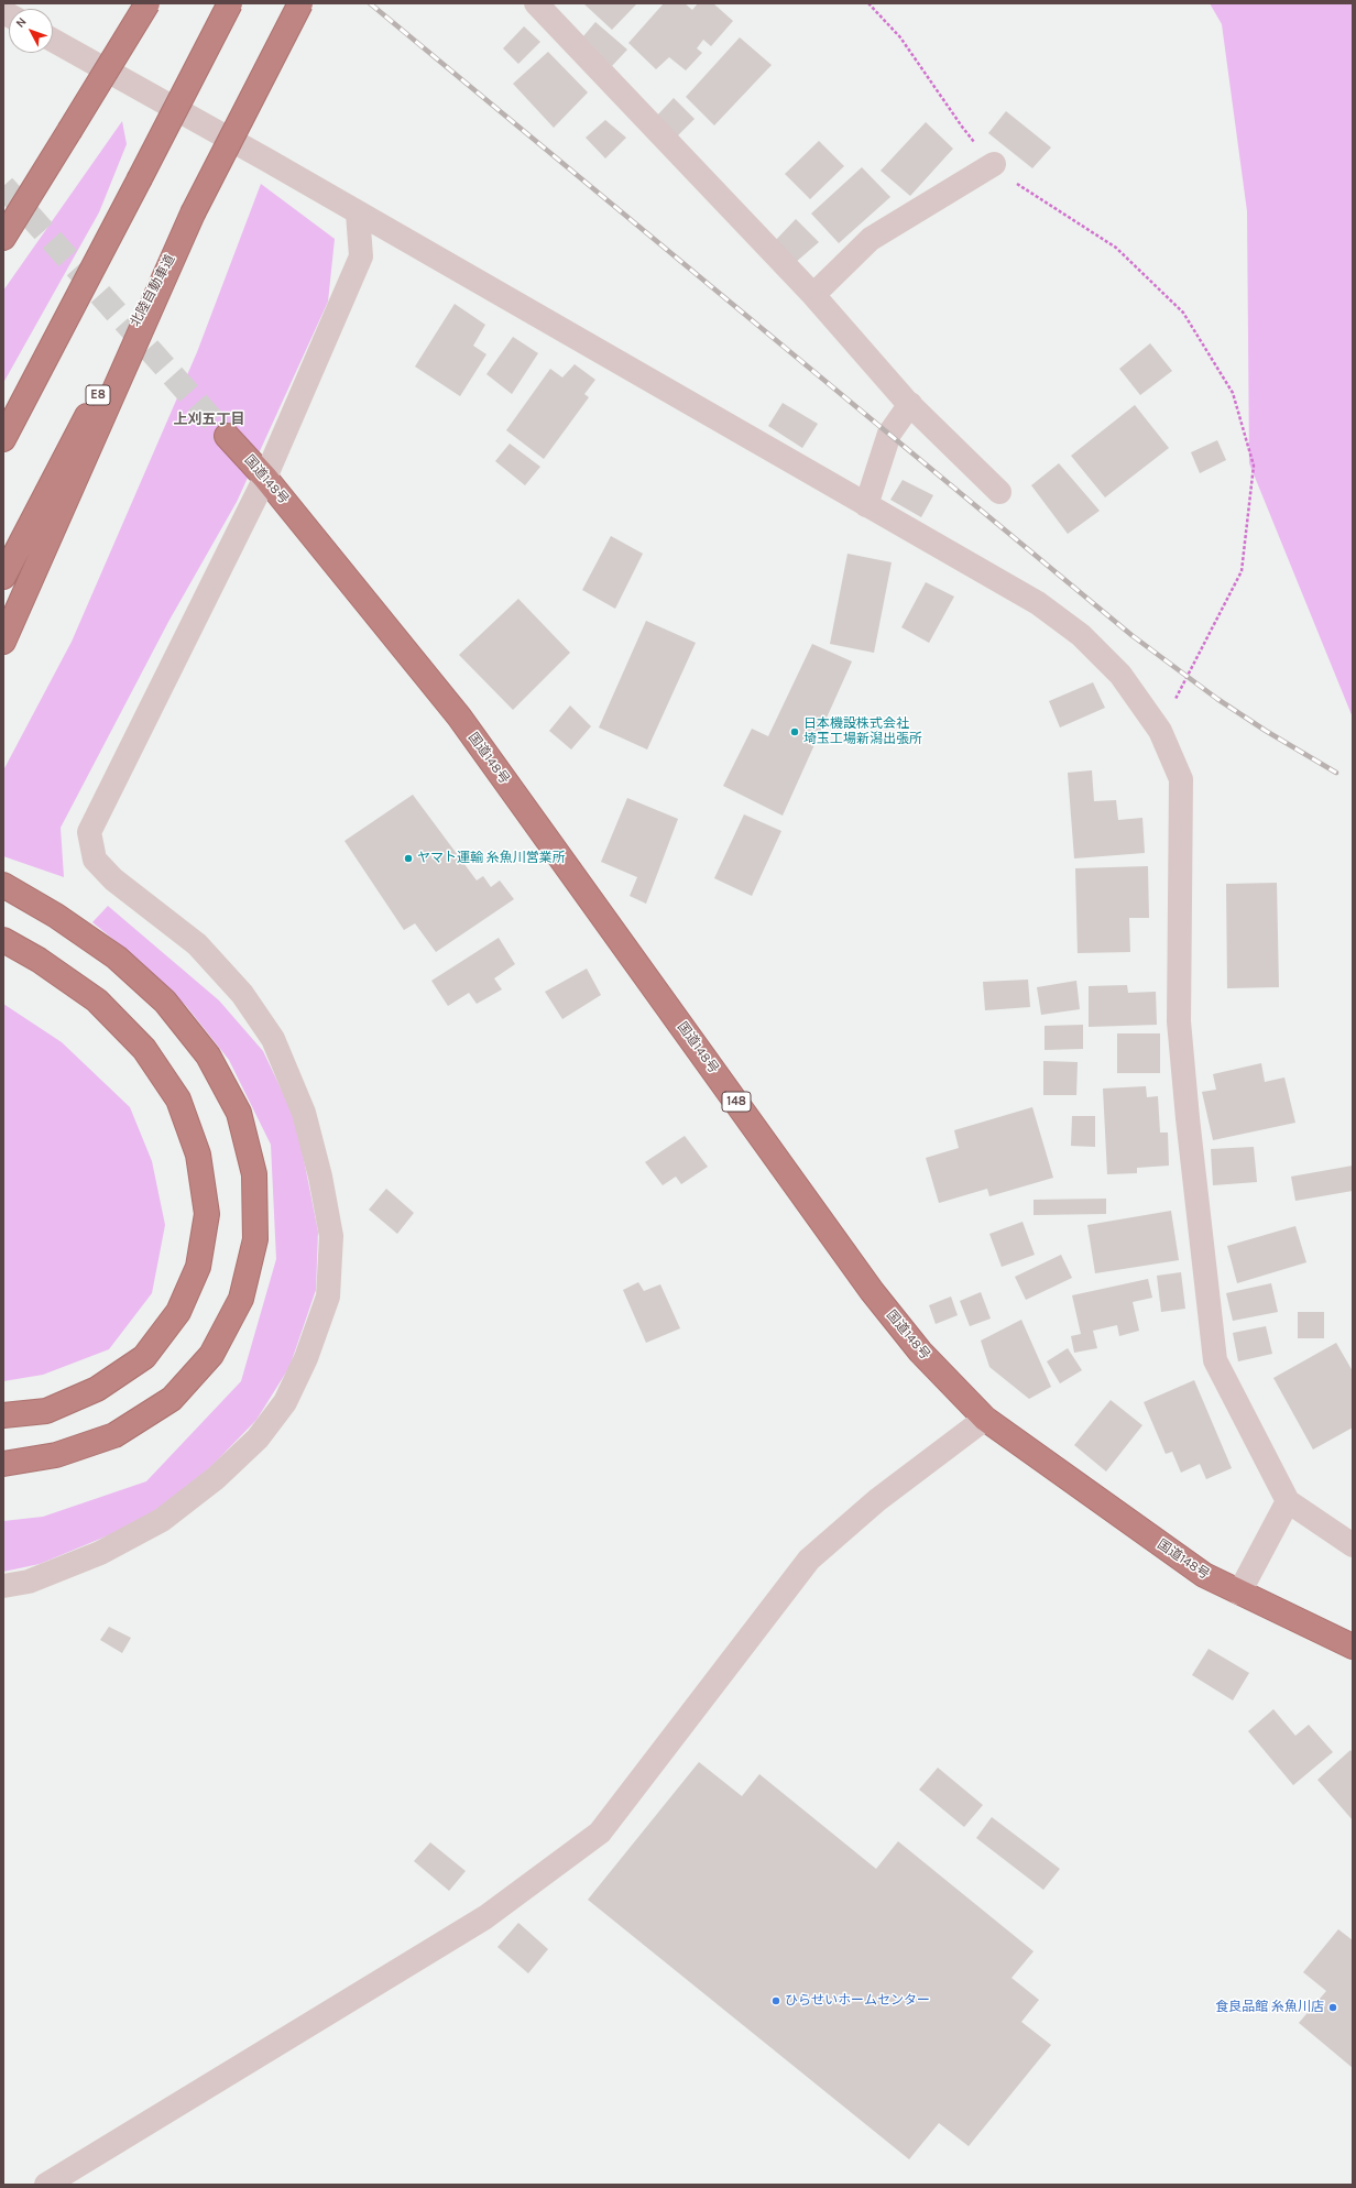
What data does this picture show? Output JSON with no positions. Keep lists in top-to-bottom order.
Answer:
{
  "streets": {
    "highway": [
      "北陸自動車道",
      "E8",
      "国道148号",
      "148"
    ]
  },
  "districts": ["上刈五丁目"],
  "places": [
    "日本機設株式会社 埼玉工場新潟出張所",
    "ヤマト運輸 糸魚川営業所",
    "ひらせいホームセンター",
    "食良品館 糸魚川店"
  ],
  "north": "top left"
}
